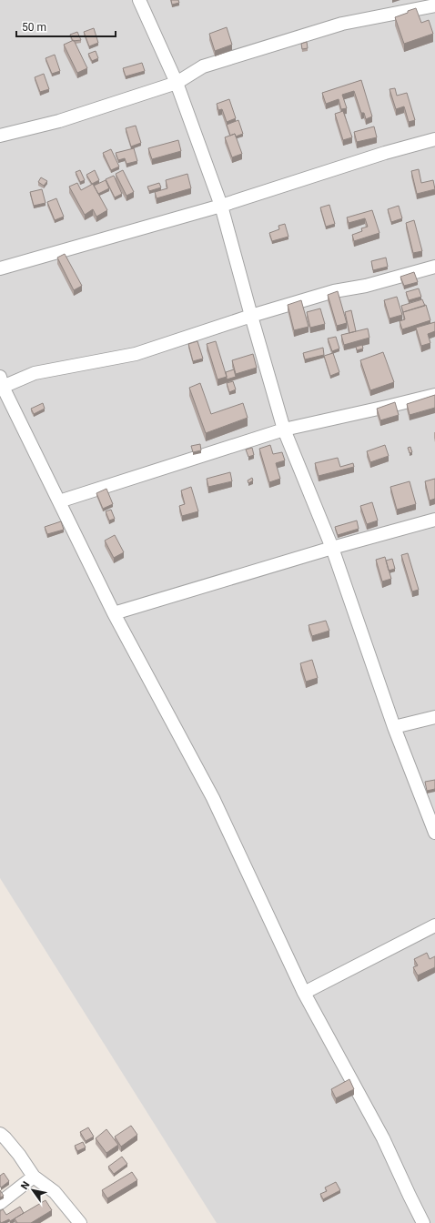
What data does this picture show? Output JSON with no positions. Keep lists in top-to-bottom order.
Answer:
{
  "scale_bar": "50 m",
  "north": "top left"
}
